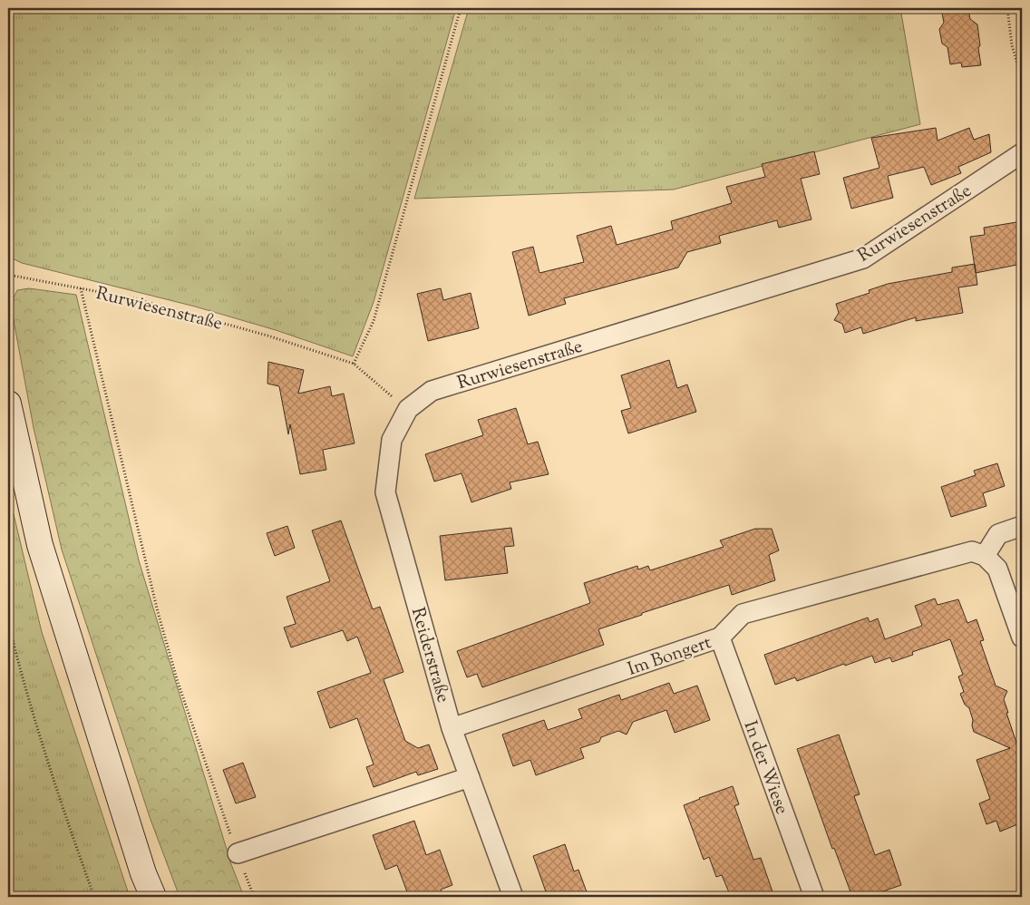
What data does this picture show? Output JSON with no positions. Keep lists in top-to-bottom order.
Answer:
{
  "streets": {
    "street": [
      "Rurwiesenstraße",
      "Reiderstraße",
      "Im Bongert",
      "In der Wiese"
    ]
  },
  "crossings": [
    ["Rurwiesenstraße", "Reiderstraße"],
    ["Reiderstraße", "Im Bongert"],
    ["Im Bongert", "In der Wiese"]
  ]
}
